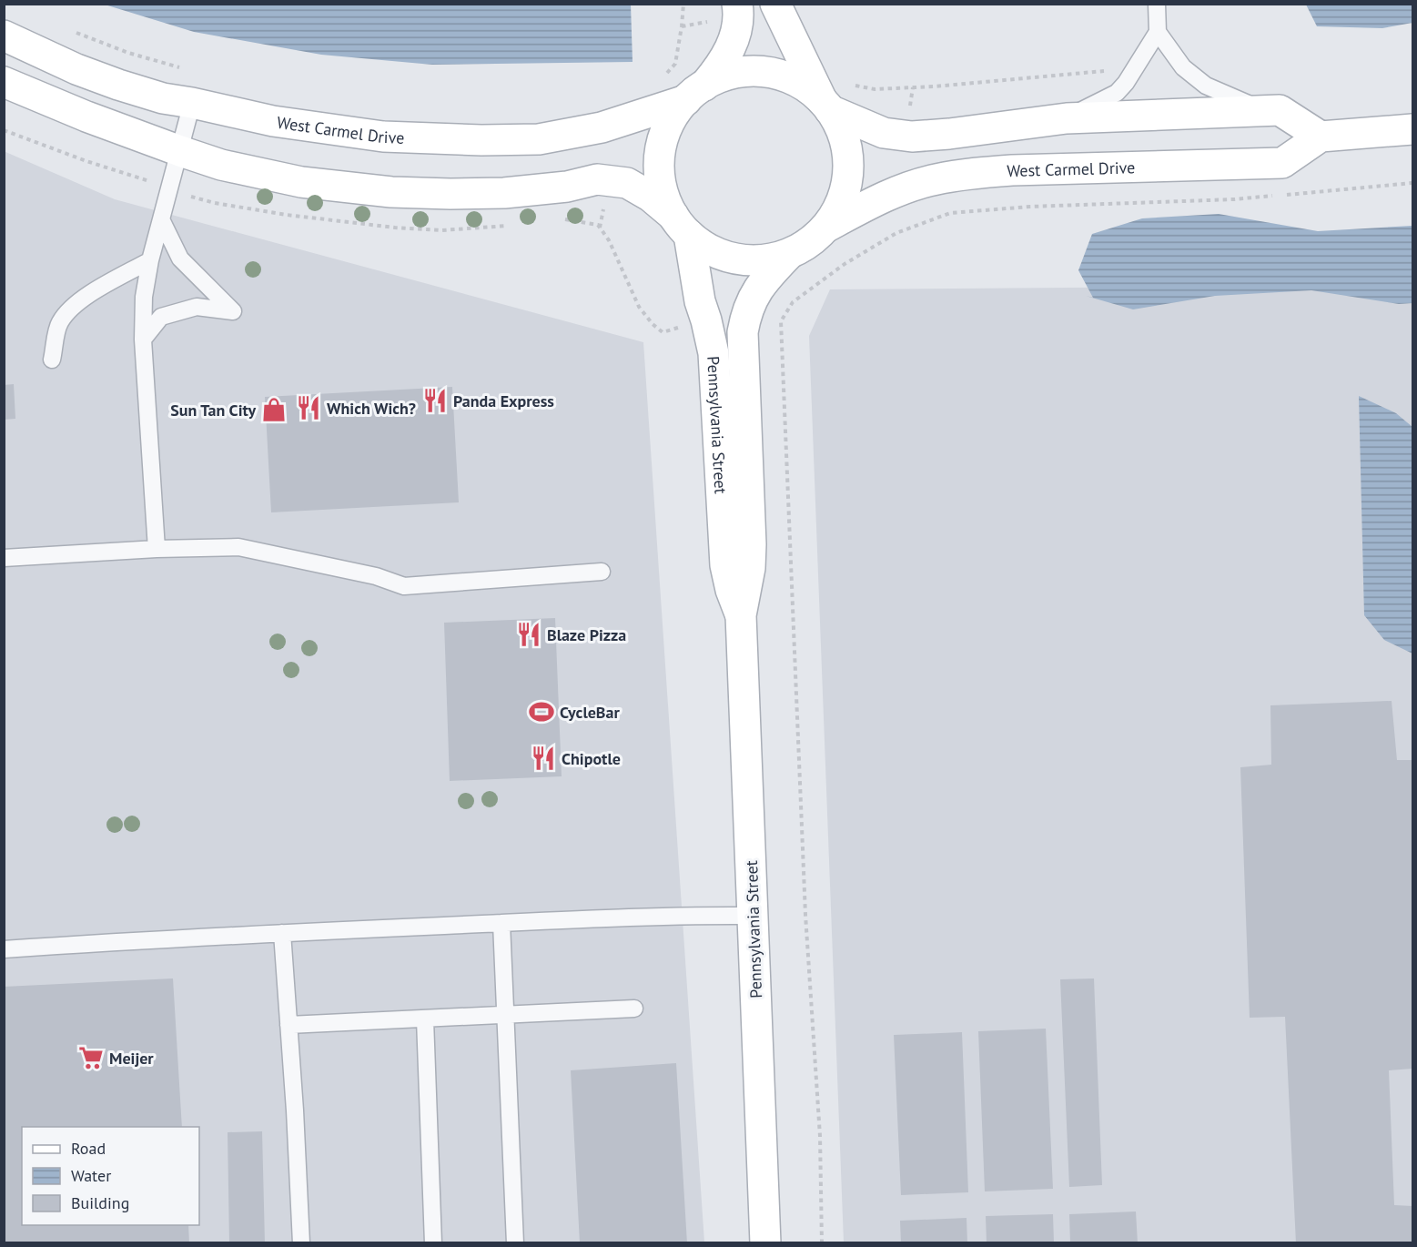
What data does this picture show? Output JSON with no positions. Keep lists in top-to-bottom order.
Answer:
{
  "streets": {
    "street": ["West Carmel Drive", "Pennsylvania Street"]
  },
  "crossings": [
    ["West Carmel Drive", "Pennsylvania Street"]
  ],
  "places": {
    "restaurant": [
      "Panda Express",
      "Which Wich?",
      "Blaze Pizza",
      "Chipotle"
    ],
    "shop": ["Sun Tan City"],
    "sports": ["CycleBar"],
    "supermarket": ["Meijer"]
  },
  "legend": ["Road", "Water", "Building"]
}
